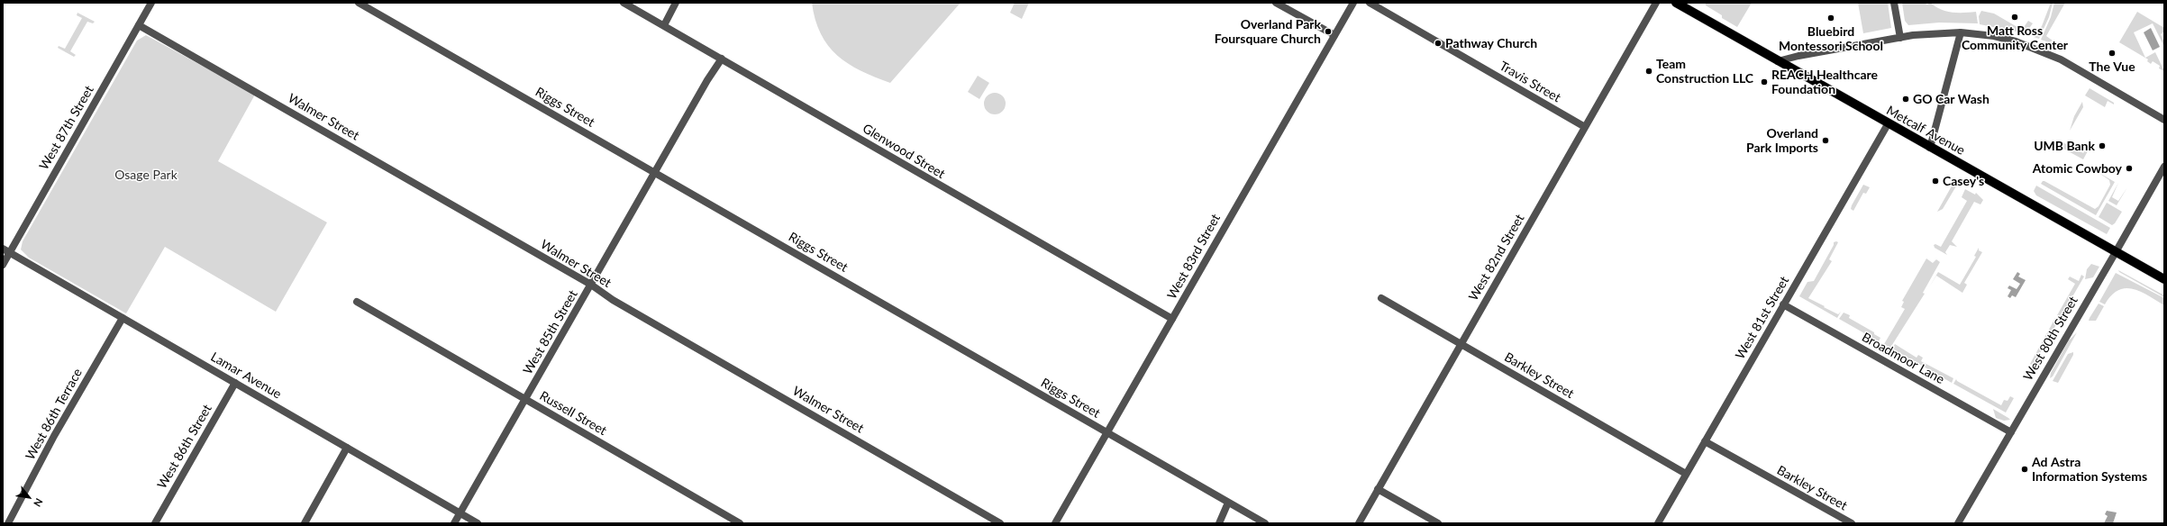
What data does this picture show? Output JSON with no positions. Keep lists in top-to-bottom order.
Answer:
{
  "streets": {
    "main road": ["Metcalf Avenue"],
    "street": [
      "Travis Street",
      "Riggs Street",
      "Walmer Street",
      "West 87th Street",
      "Glenwood Street",
      "West 83rd Street",
      "West 82nd Street",
      "West 81st Street",
      "West 85th Street",
      "West 80th Street",
      "Broadmoor Lane",
      "Lamar Avenue",
      "Barkley Street",
      "Russell Street",
      "West 86th Terrace",
      "West 86th Street"
    ]
  },
  "crossings": [
    ["Travis Street", "West 82nd Street"],
    ["Riggs Street", "West 83rd Street"],
    ["Riggs Street", "West 85th Street"],
    ["Walmer Street", "West 87th Street"],
    ["Walmer Street", "West 85th Street"],
    ["West 87th Street", "Lamar Avenue"],
    ["Metcalf Avenue", "West 81st Street"],
    ["Metcalf Avenue", "West 80th Street"],
    ["Glenwood Street", "West 83rd Street"],
    ["Glenwood Street", "West 85th Street"],
    ["West 82nd Street", "Barkley Street"],
    ["West 81st Street", "Broadmoor Lane"],
    ["West 81st Street", "Barkley Street"],
    ["West 85th Street", "Lamar Avenue"],
    ["West 85th Street", "Russell Street"],
    ["West 80th Street", "Broadmoor Lane"],
    ["Lamar Avenue", "West 86th Terrace"],
    ["Lamar Avenue", "West 86th Street"]
  ],
  "parks": ["Osage Park"],
  "places": [
    "Matt Ross Community Center",
    "Bluebird Montessori School",
    "Overland Park Foursquare Church",
    "Pathway Church",
    "The Vue",
    "Team Construction LLC",
    "REACH Healthcare Foundation",
    "GO Car Wash",
    "Overland Park Imports",
    "UMB Bank",
    "Atomic Cowboy",
    "Casey's",
    "Ad Astra Information Systems"
  ],
  "north": "bottom right"
}
